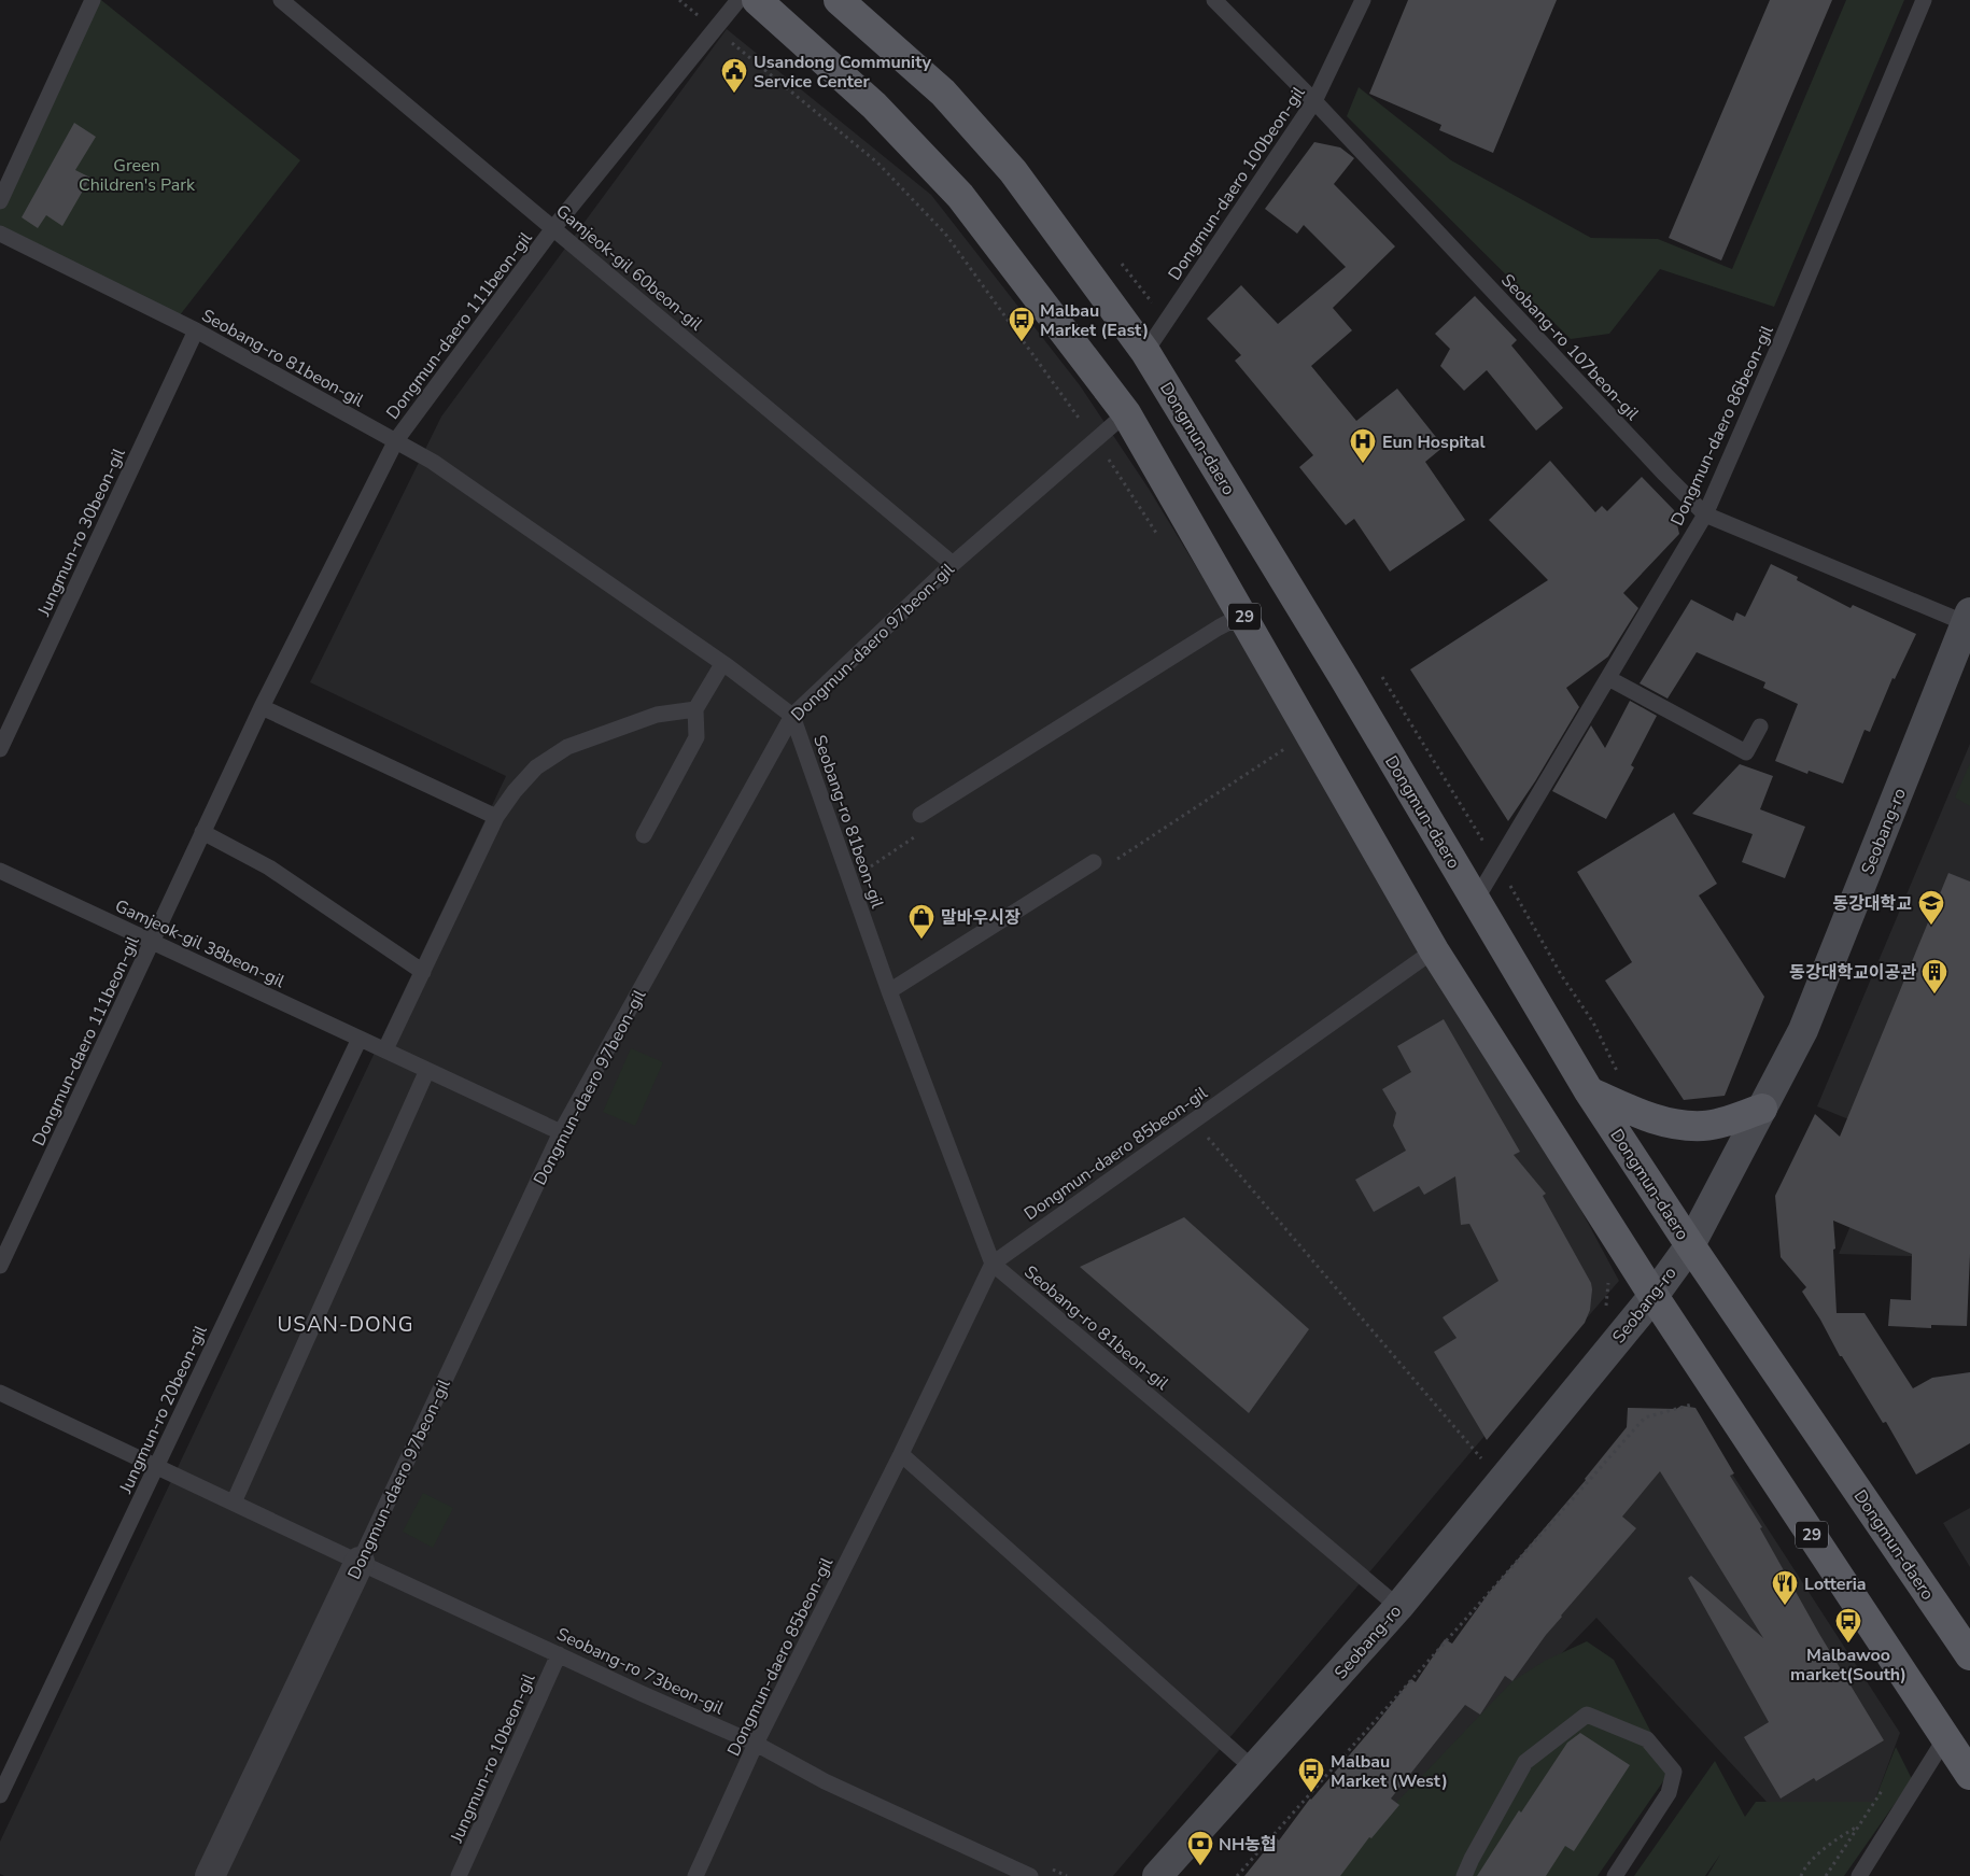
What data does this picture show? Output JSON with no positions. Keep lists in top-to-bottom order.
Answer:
{
  "streets": {
    "main road": ["Dongmun-daero", "29", "Seobang-ro"],
    "street": ["Dongmun-daero 97beon-gil"],
    "lane": [
      "Dongmun-daero 100beon-gil",
      "Gamjeok-gil 60beon-gil",
      "Dongmun-daero 111beon-gil",
      "Seobang-ro 107beon-gil",
      "Seobang-ro 81beon-gil",
      "Dongmun-daero 86beon-gil",
      "Jungmun-ro 30beon-gil",
      "Gamjeok-gil 38beon-gil",
      "Dongmun-daero 85beon-gil",
      "Jungmun-ro 20beon-gil",
      "Seobang-ro 73beon-gil",
      "Jungmun-ro 10beon-gil"
    ]
  },
  "crossings": [
    ["Dongmun-daero 100beon-gil", "Seobang-ro 107beon-gil"],
    ["Dongmun-daero 100beon-gil", "Dongmun-daero"],
    ["Gamjeok-gil 60beon-gil", "Dongmun-daero 111beon-gil"],
    ["Gamjeok-gil 60beon-gil", "Dongmun-daero 97beon-gil"],
    ["Dongmun-daero 111beon-gil", "Seobang-ro 81beon-gil"],
    ["Dongmun-daero 111beon-gil", "Gamjeok-gil 38beon-gil"],
    ["Seobang-ro 107beon-gil", "Dongmun-daero 86beon-gil"],
    ["Seobang-ro 107beon-gil", "Seobang-ro"],
    ["Seobang-ro 81beon-gil", "Jungmun-ro 30beon-gil"],
    ["Seobang-ro 81beon-gil", "Dongmun-daero 97beon-gil"],
    ["Seobang-ro 81beon-gil", "Seobang-ro"],
    ["Seobang-ro 81beon-gil", "Dongmun-daero 85beon-gil"],
    ["Dongmun-daero 86beon-gil", "Dongmun-daero"],
    ["Dongmun-daero", "Seobang-ro"],
    ["29", "Dongmun-daero 97beon-gil"],
    ["29", "Seobang-ro"],
    ["29", "Dongmun-daero 85beon-gil"],
    ["Dongmun-daero 97beon-gil", "Gamjeok-gil 38beon-gil"],
    ["Dongmun-daero 97beon-gil", "Seobang-ro 73beon-gil"],
    ["Gamjeok-gil 38beon-gil", "Jungmun-ro 20beon-gil"],
    ["Dongmun-daero 85beon-gil", "Seobang-ro 73beon-gil"],
    ["Jungmun-ro 20beon-gil", "Seobang-ro 73beon-gil"],
    ["Seobang-ro 73beon-gil", "Jungmun-ro 10beon-gil"]
  ],
  "districts": ["USAN-DONG"],
  "parks": ["Green Children's Park"],
  "places": {
    "public building": ["Usandong Community Service Center"],
    "bus stop": ["Malbau Market (East)", "Malbawoo market(South)", "Malbau Market (West)"],
    "hospital": ["Eun Hospital"],
    "school or university": ["동강대학교"],
    "shop": ["말바우시장"],
    "building": ["동강대학교이공관"],
    "restaurant": ["Lotteria"],
    "bank": ["NH농협"]
  }
}
